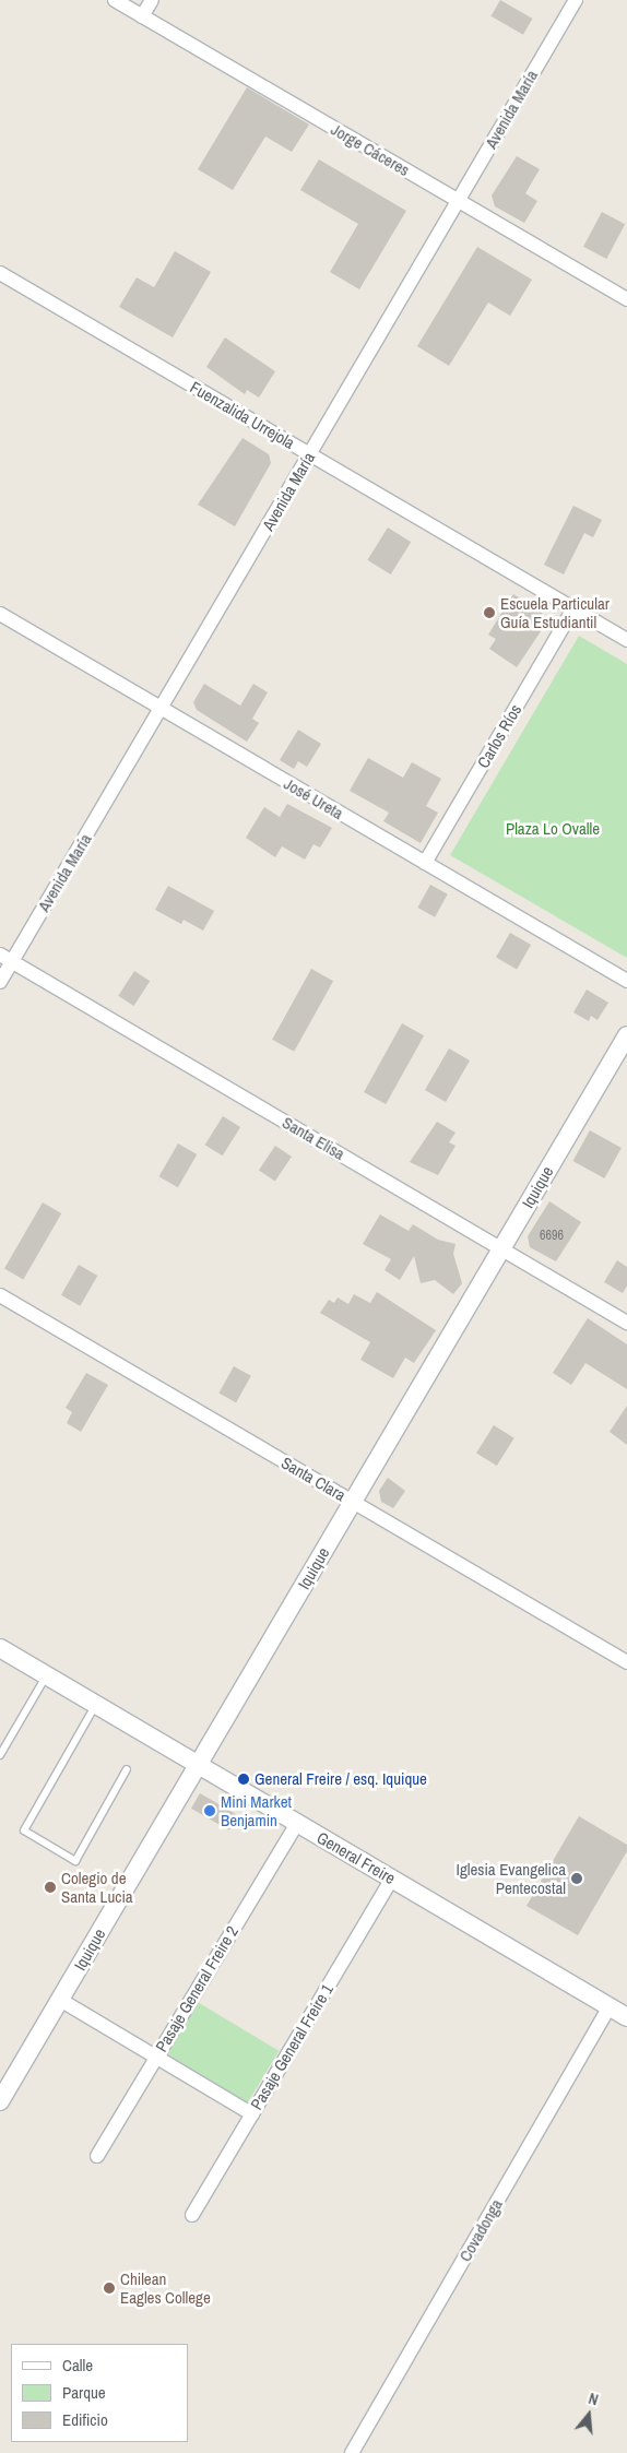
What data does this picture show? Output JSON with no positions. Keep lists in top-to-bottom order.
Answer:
{
  "streets": {
    "street": [
      "Avenida María",
      "Jorge Cáceres",
      "Fuenzalida Urrejola",
      "Carlos Ríos",
      "José Ureta",
      "Santa Elisa",
      "Iquique",
      "Santa Clara",
      "General Freire",
      "Pasaje General Freire 2",
      "Pasaje General Freire 1",
      "Covadonga"
    ]
  },
  "crossings": [
    ["Avenida María", "Jorge Cáceres"],
    ["Avenida María", "Fuenzalida Urrejola"],
    ["Avenida María", "José Ureta"],
    ["Avenida María", "Santa Elisa"],
    ["Fuenzalida Urrejola", "Carlos Ríos"],
    ["Carlos Ríos", "José Ureta"],
    ["Santa Elisa", "Iquique"],
    ["Iquique", "Santa Clara"],
    ["Iquique", "General Freire"],
    ["General Freire", "Pasaje General Freire 2"],
    ["General Freire", "Pasaje General Freire 1"],
    ["General Freire", "Covadonga"]
  ],
  "parks": ["Plaza Lo Ovalle"],
  "places": [
    "Escuela Particular Guía Estudiantil",
    "General Freire / esq. Iquique",
    "Mini Market Benjamin",
    "Iglesia Evangelica Pentecostal",
    "Colegio de Santa Lucia",
    "Chilean Eagles College"
  ],
  "house_numbers": ["6696"],
  "legend": ["Calle", "Parque", "Edificio"],
  "north": "top"
}
